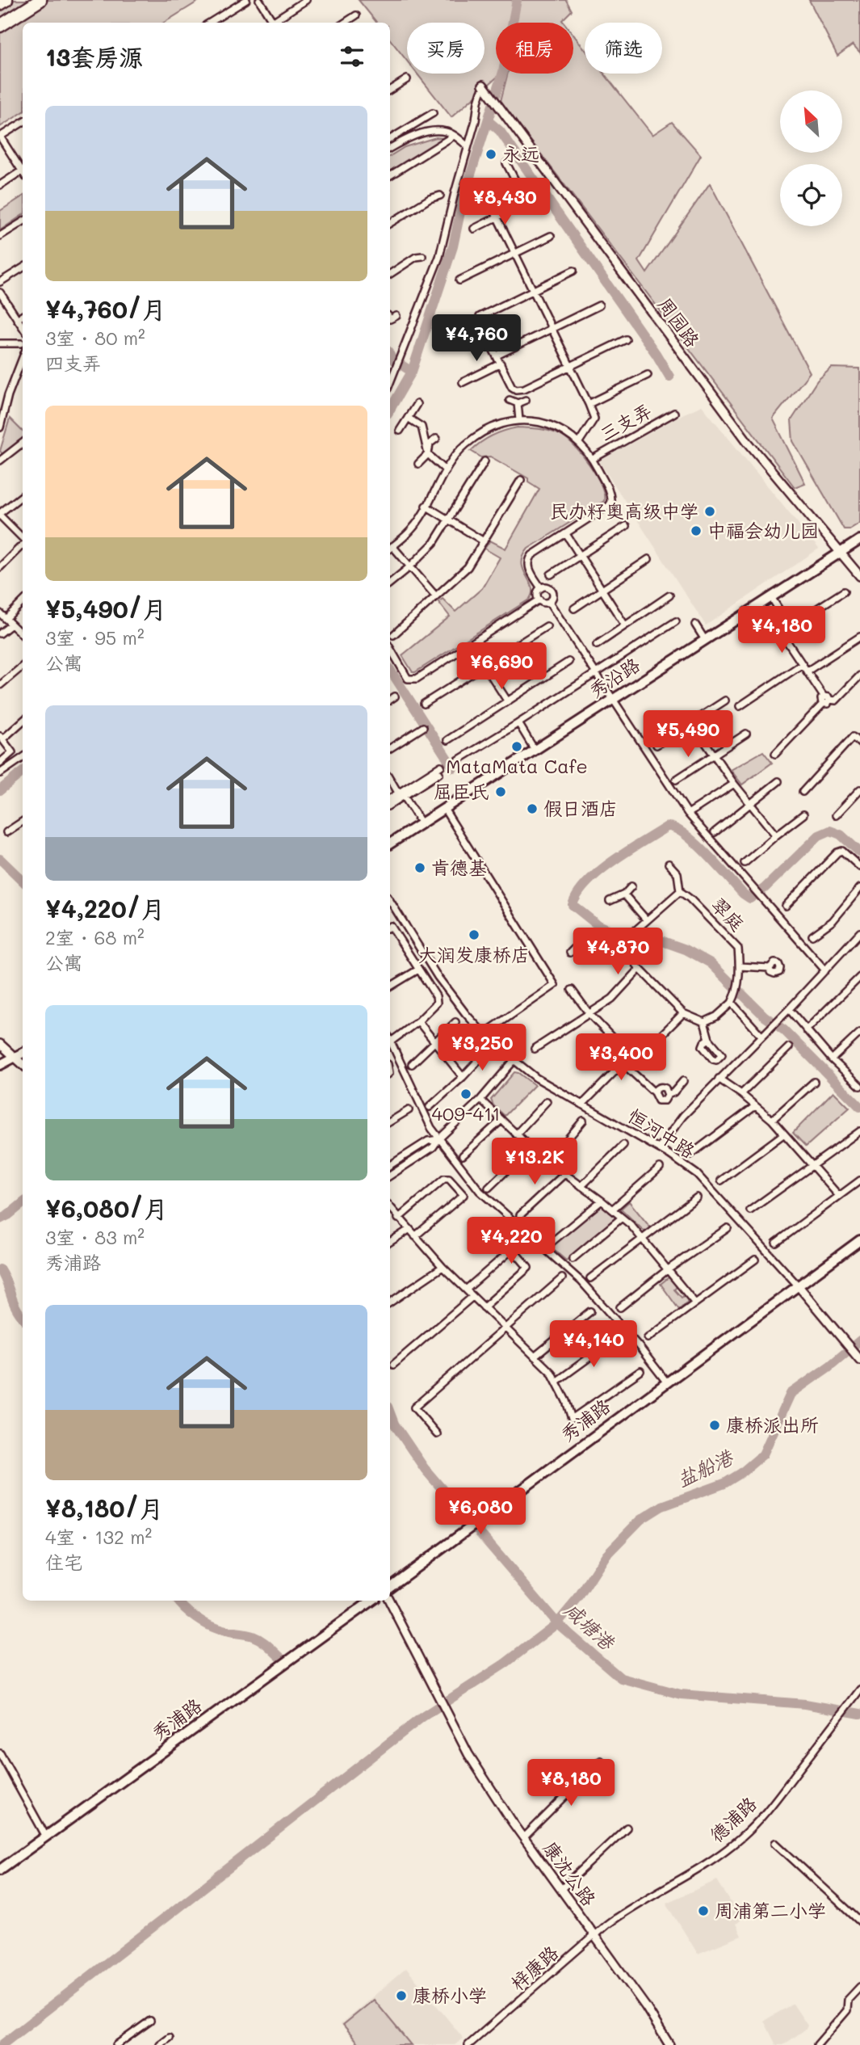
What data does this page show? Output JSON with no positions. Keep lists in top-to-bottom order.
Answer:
{
  "streets": {
    "main road": ["秀沿路", "秀浦路"],
    "street": [
      "周园路",
      "三支弄",
      "翠庭",
      "恒河中路",
      "德浦路",
      "康沈公路",
      "梓康路"
    ]
  },
  "crossings": [
    ["周园路", "秀沿路"],
    ["恒河中路", "秀浦路"],
    ["德浦路", "康沈公路"],
    ["德浦路", "梓康路"],
    ["康沈公路", "梓康路"]
  ],
  "water": ["盐船港", "咸塘港"],
  "places": [
    "永远",
    "民办籽奥高级中学",
    "中福会幼儿园",
    "MataMata Cafe",
    "屈臣氏",
    "假日酒店",
    "肯德基",
    "大润发康桥店",
    "409-411",
    "康桥派出所",
    "周浦第二小学",
    "康桥小学"
  ],
  "north": "top left",
  "page": {
    "chip": ["买房", "租房", "筛选"],
    "heading": "13套房源",
    "list": [
      {
        "name": "¥4,760/月",
        "note": "3室 · 80 m² · 四支弄"
      },
      {
        "name": "¥5,490/月",
        "note": "3室 · 95 m² · 公寓"
      },
      {
        "name": "¥4,220/月",
        "note": "2室 · 68 m² · 公寓"
      },
      {
        "name": "¥6,080/月",
        "note": "3室 · 83 m² · 秀浦路"
      },
      {
        "name": "¥8,180/月",
        "note": "4室 · 132 m² · 住宅"
      }
    ],
    "price": [
      "¥8,430",
      "¥4,760",
      "¥4,180",
      "¥6,690",
      "¥5,490",
      "¥4,870",
      "¥3,250",
      "¥3,400",
      "¥13.2K",
      "¥4,220",
      "¥4,140",
      "¥6,080",
      "¥8,180"
    ]
  }
}
